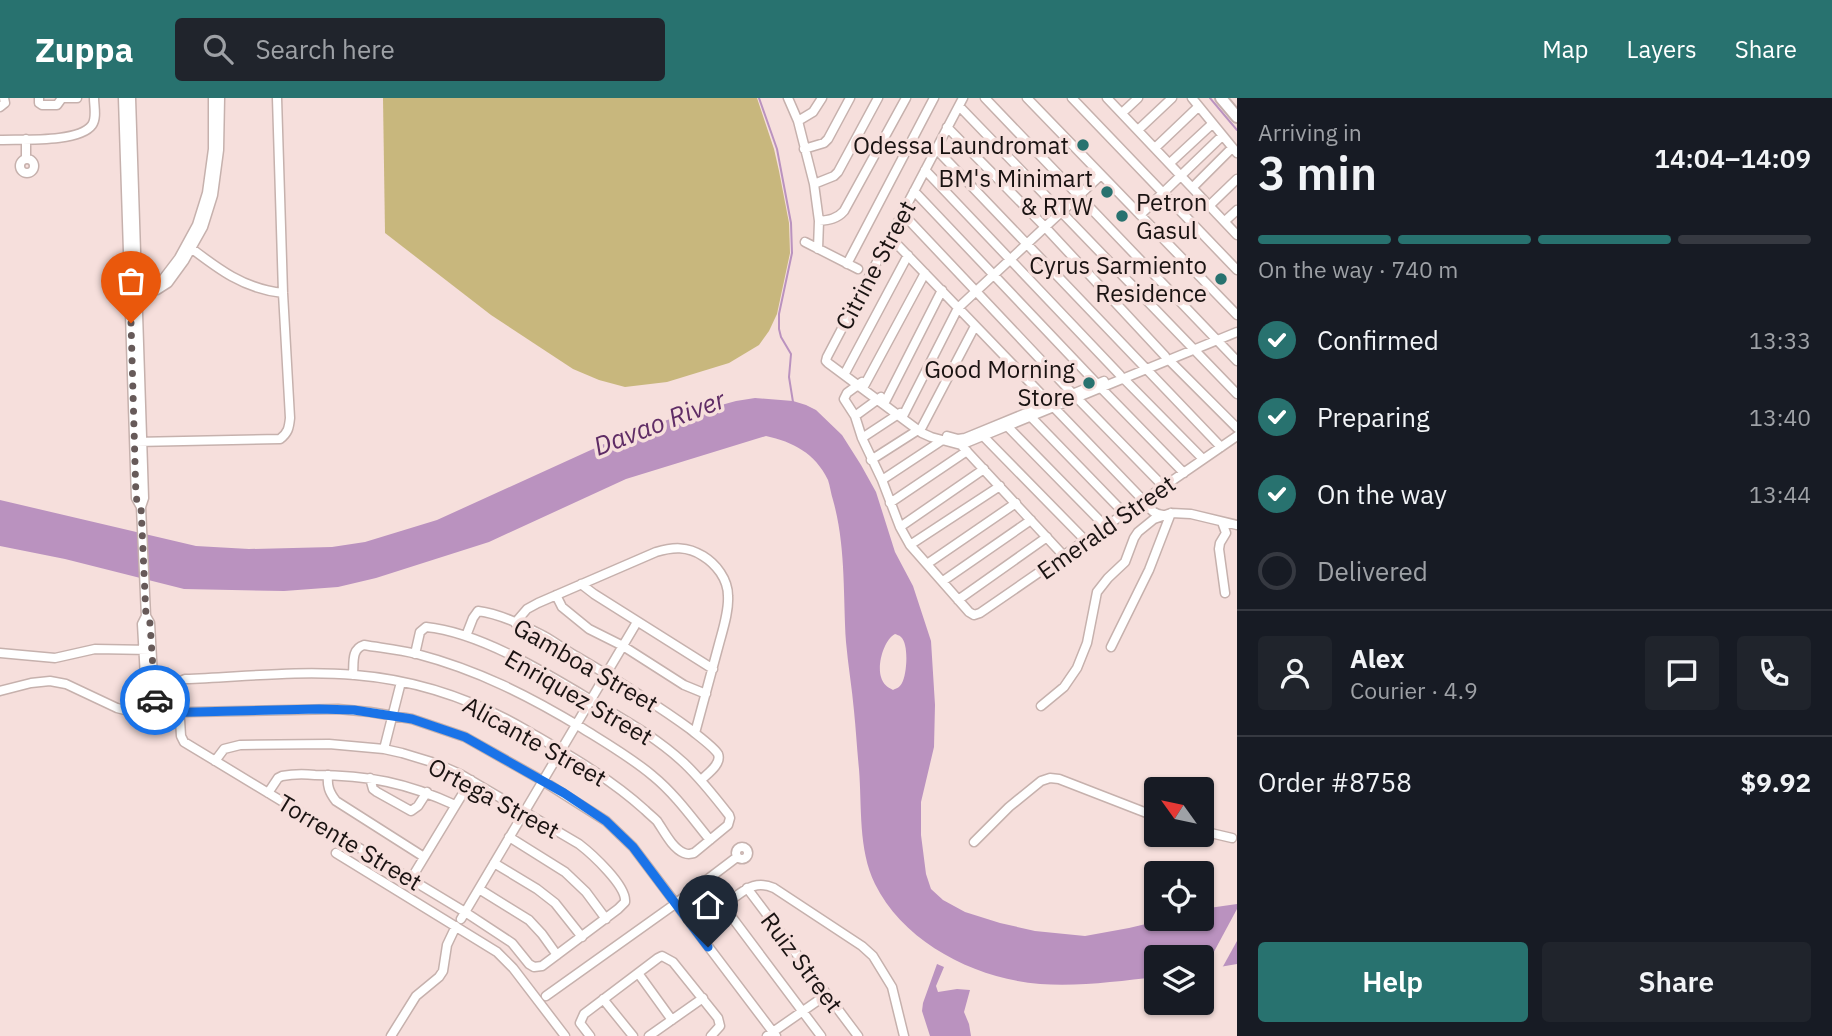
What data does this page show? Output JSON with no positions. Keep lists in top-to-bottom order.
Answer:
{
  "streets": {
    "street": [
      "Citrine Street",
      "Emerald Street",
      "Gamboa Street",
      "Enriquez Street",
      "Alicante Street",
      "Ortega Street",
      "Torrente Street",
      "Ruiz Street"
    ]
  },
  "crossings": [
    ["Gamboa Street", "Enriquez Street"],
    ["Enriquez Street", "Alicante Street"],
    ["Alicante Street", "Torrente Street"],
    ["Ortega Street", "Torrente Street"]
  ],
  "water": ["Davao River"],
  "places": [
    "Odessa Laundromat",
    "BM's Minimart & RTW",
    "Petron Gasul",
    "Cyrus Sarmiento Residence",
    "Good Morning Store"
  ],
  "north": "top left",
  "page": {
    "header": "Zuppa",
    "search": "Search here",
    "nav": ["Map", "Layers", "Share"],
    "heading": ["3 min", "Arriving in", "14:04–14:09"],
    "panel": [
      "Alex",
      "Courier · 4.9",
      "Order #8758",
      "$9.92"
    ],
    "bar": "On the way · 740 m",
    "list": [
      ["Confirmed", "13:33"],
      ["Preparing", "13:40"],
      ["On the way", "13:44"],
      "Delivered"
    ],
    "buttons": ["Help", "Share"]
  }
}
